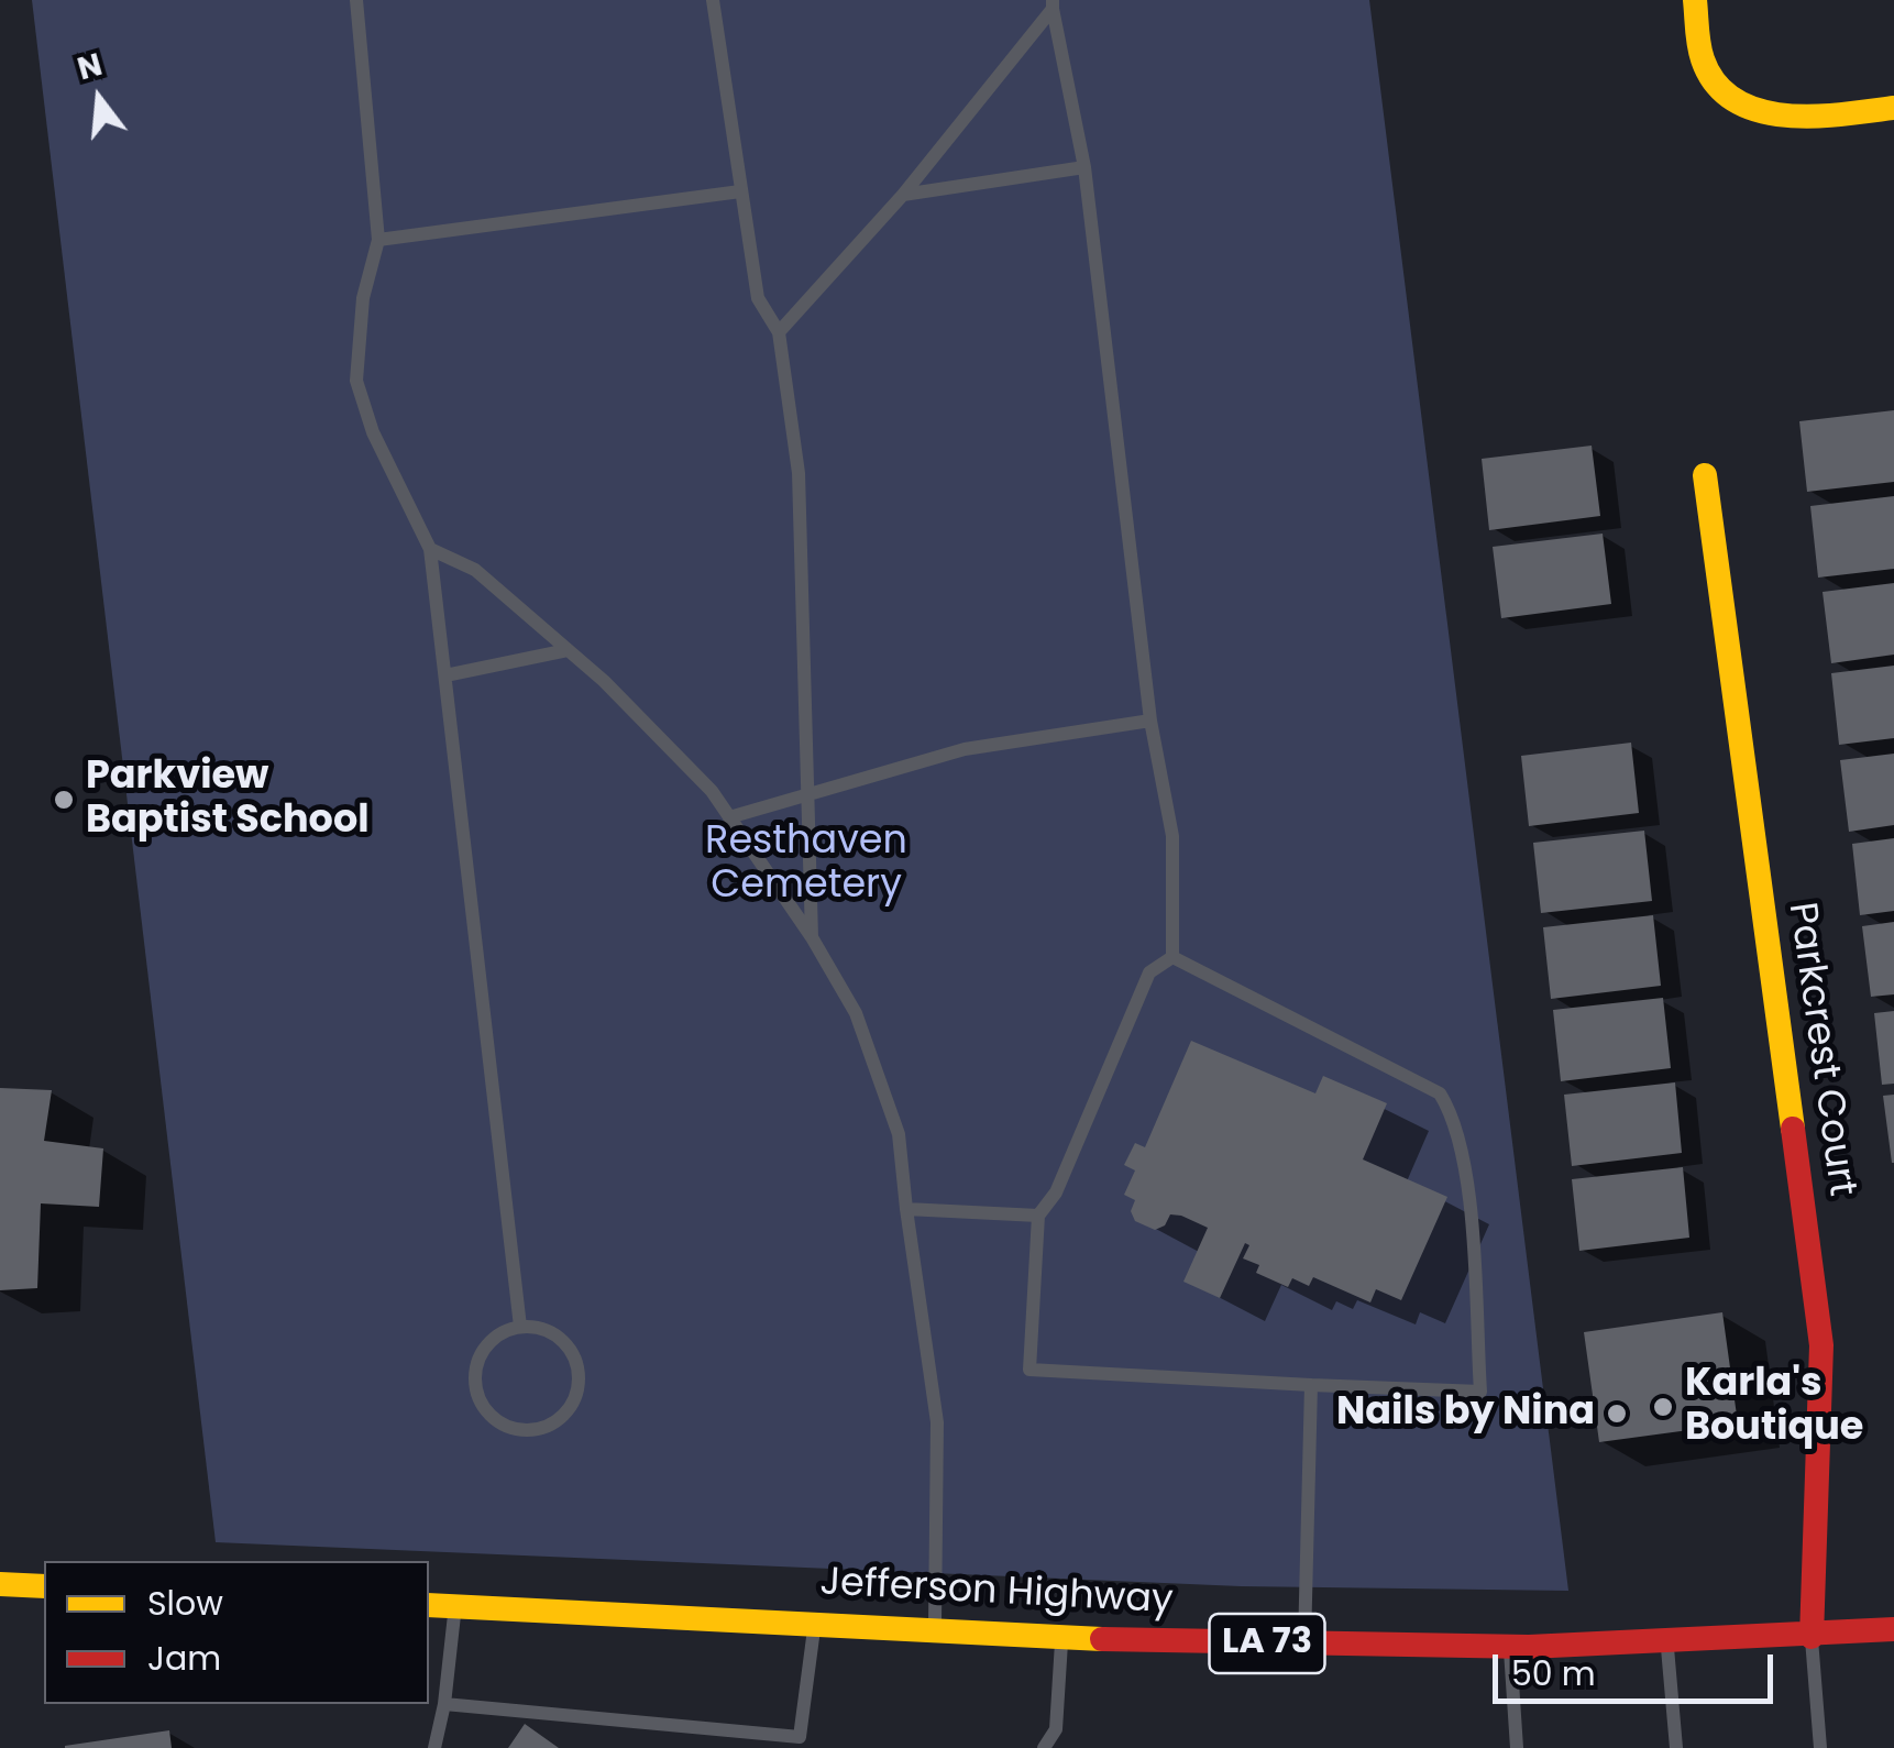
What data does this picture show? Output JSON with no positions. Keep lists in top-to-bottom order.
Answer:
{
  "streets": {
    "main road": ["Parkcrest Court", "Jefferson Highway", "LA 73"]
  },
  "crossings": [
    ["Parkcrest Court", "Jefferson Highway"]
  ],
  "parks": ["Resthaven Cemetery"],
  "places": ["Parkview Baptist School", "Karla's Boutique", "Nails by Nina"],
  "legend": ["Slow", "Jam"],
  "scale_bar": "50 m",
  "north": "top"
}
